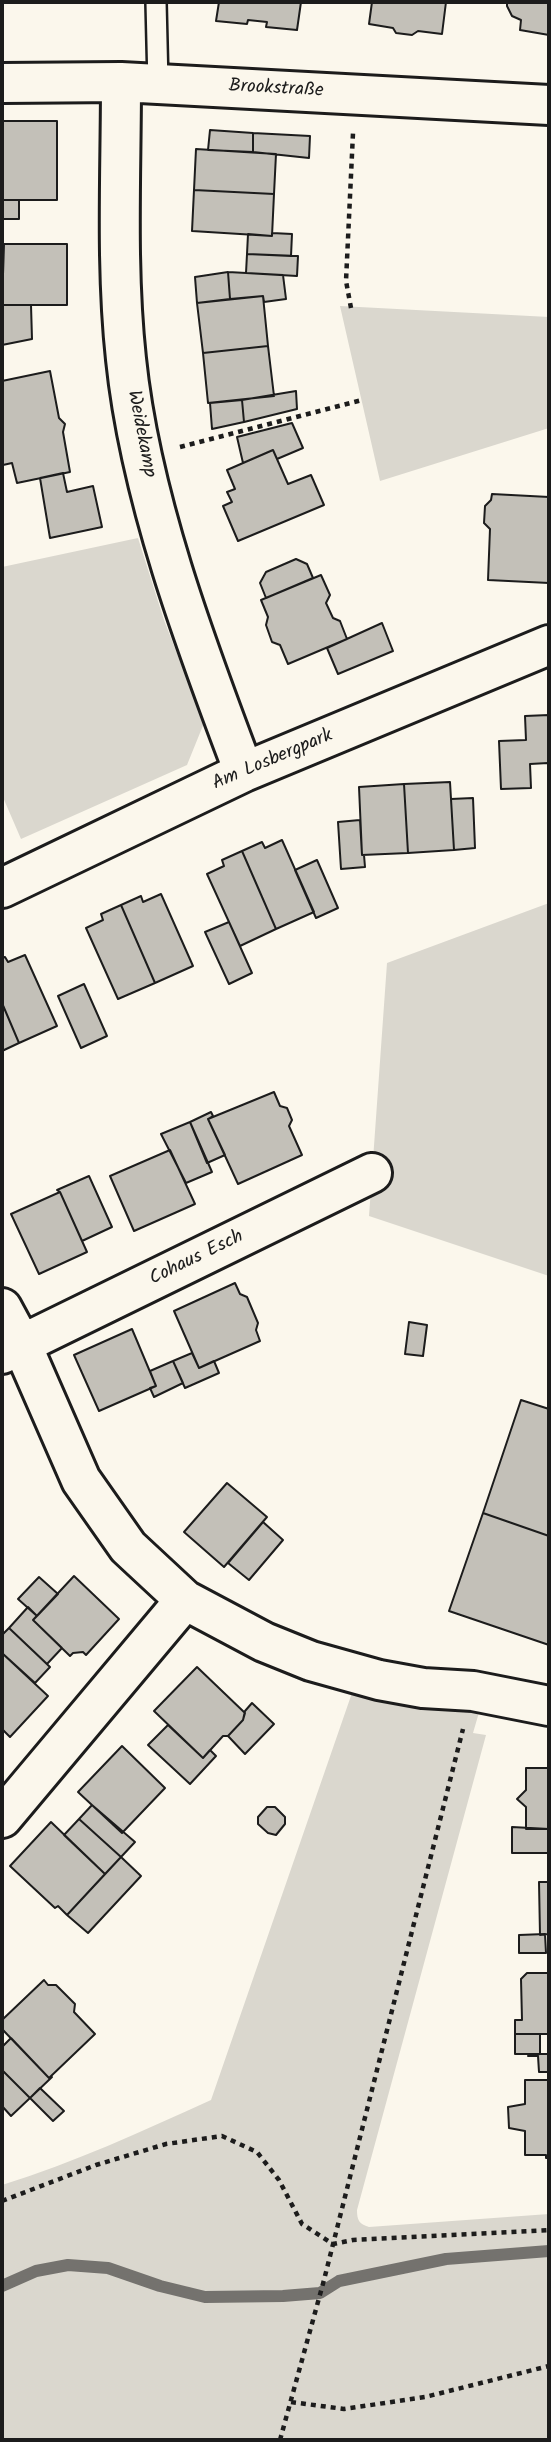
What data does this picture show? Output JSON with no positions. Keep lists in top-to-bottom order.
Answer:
{
  "streets": {
    "street": [
      "Brookstraße",
      "Weidekamp",
      "Am Losbergpark",
      "Cohaus Esch"
    ]
  },
  "crossings": [
    ["Brookstraße", "Weidekamp"],
    ["Weidekamp", "Am Losbergpark"]
  ]
}
